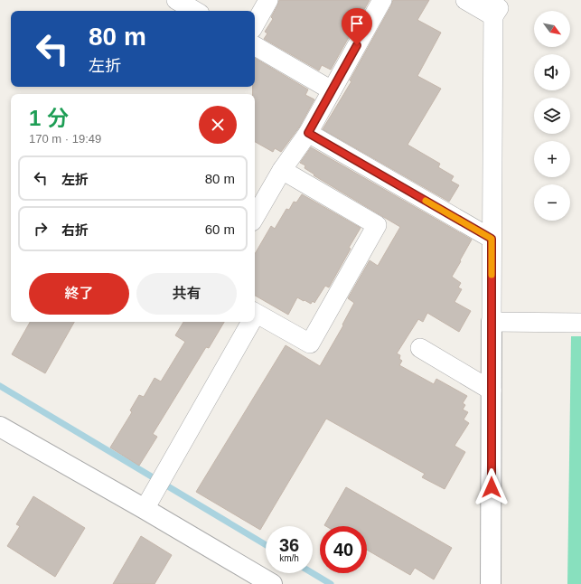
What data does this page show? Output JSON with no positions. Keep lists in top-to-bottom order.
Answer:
{
  "north": "bottom right",
  "page": {
    "map_buttons": ["+", "−"],
    "turn": ["80 m", "左折"],
    "heading": ["1 分", "170 m · 19:49"],
    "list": [
      {
        "name": "左折",
        "value": "80 m"
      },
      {
        "name": "右折",
        "value": "60 m"
      }
    ],
    "buttons": ["終了", "共有"],
    "speed": "36 km/h",
    "limit": "40"
  }
}
